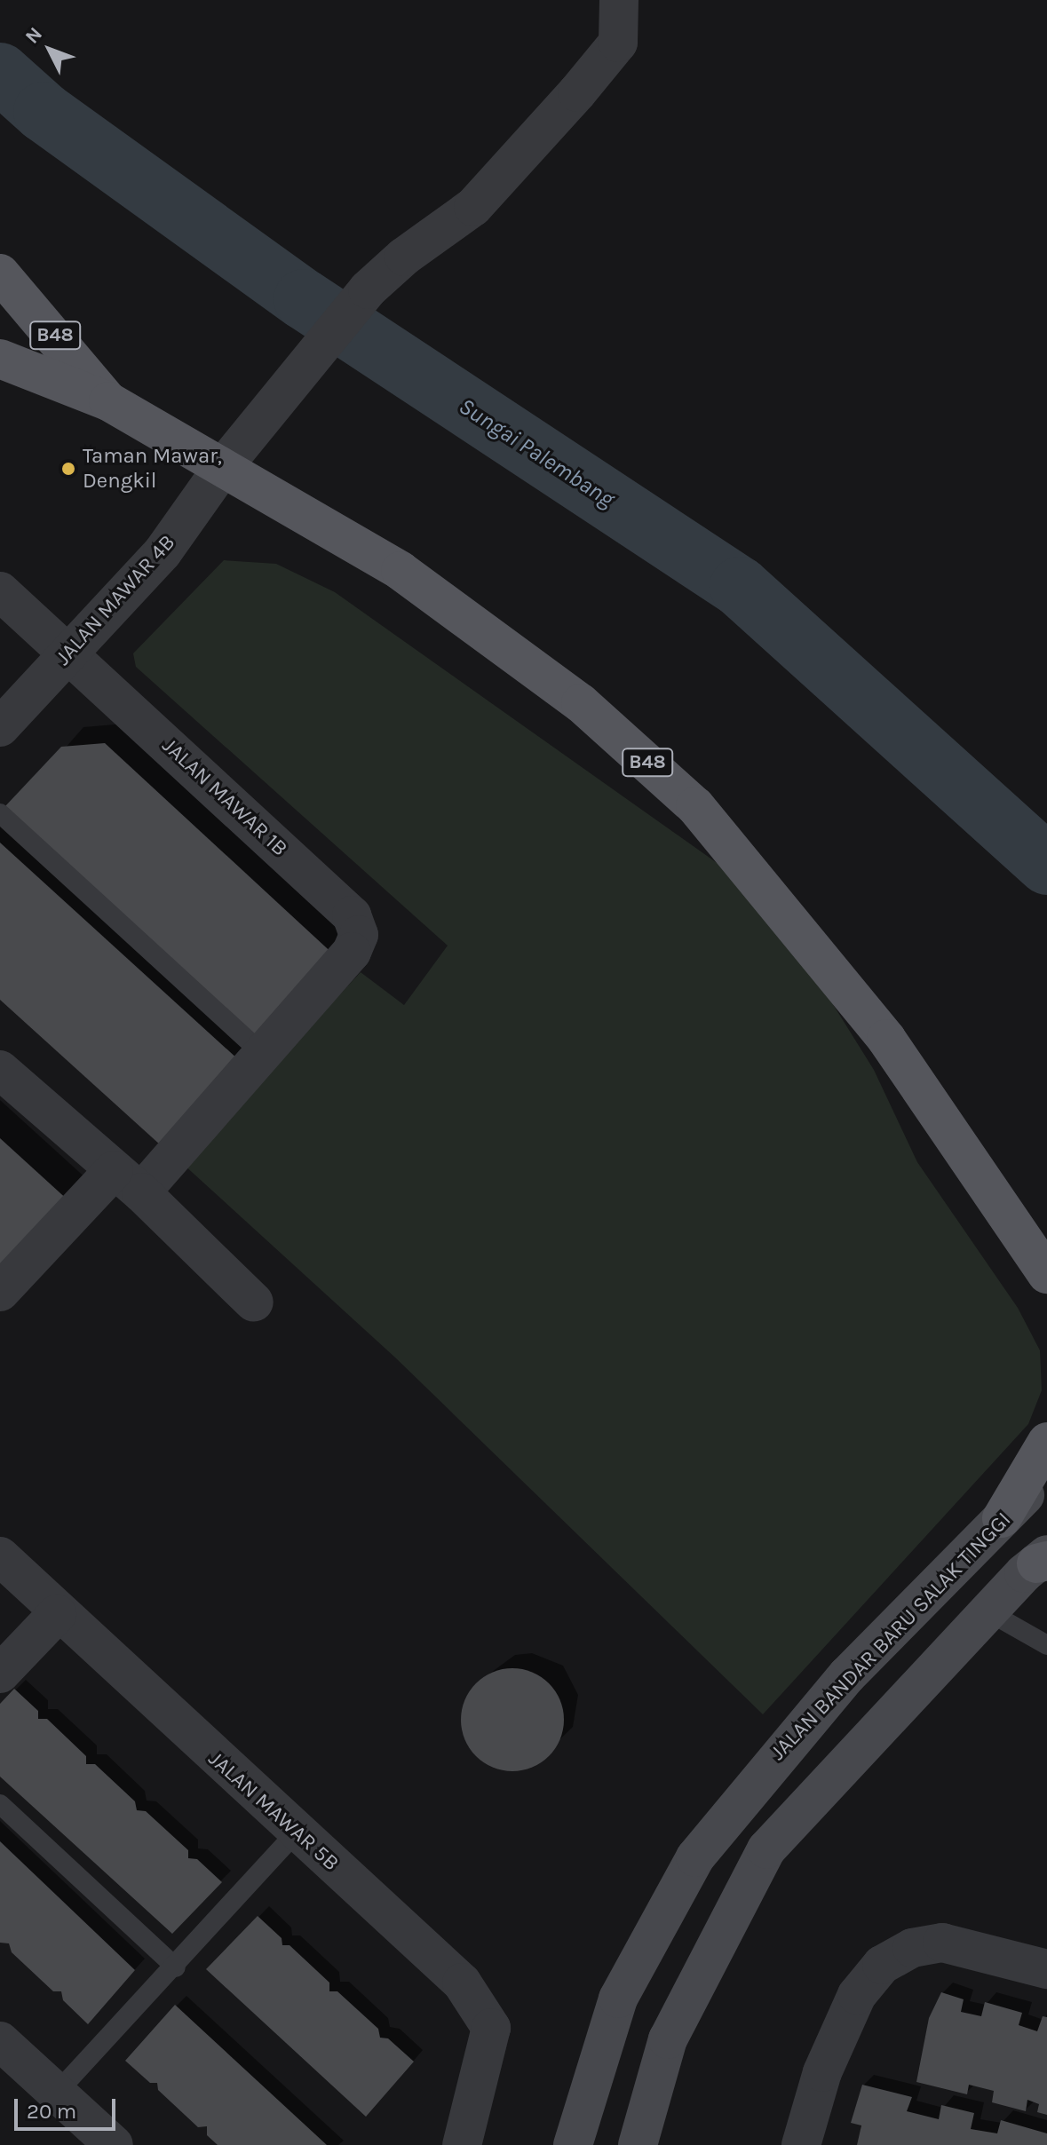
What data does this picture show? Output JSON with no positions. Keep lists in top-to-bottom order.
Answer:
{
  "streets": {
    "main road": ["B48", "JALAN BANDAR BARU SALAK TINGGI"],
    "street": ["JALAN MAWAR 4B", "JALAN MAWAR 1B", "JALAN MAWAR 5B"]
  },
  "crossings": [
    ["B48", "JALAN MAWAR 4B"],
    ["JALAN MAWAR 4B", "JALAN MAWAR 1B"]
  ],
  "water": ["Sungai Palembang"],
  "places": ["Taman Mawar, Dengkil"],
  "scale_bar": "20 m",
  "north": "top left"
}
